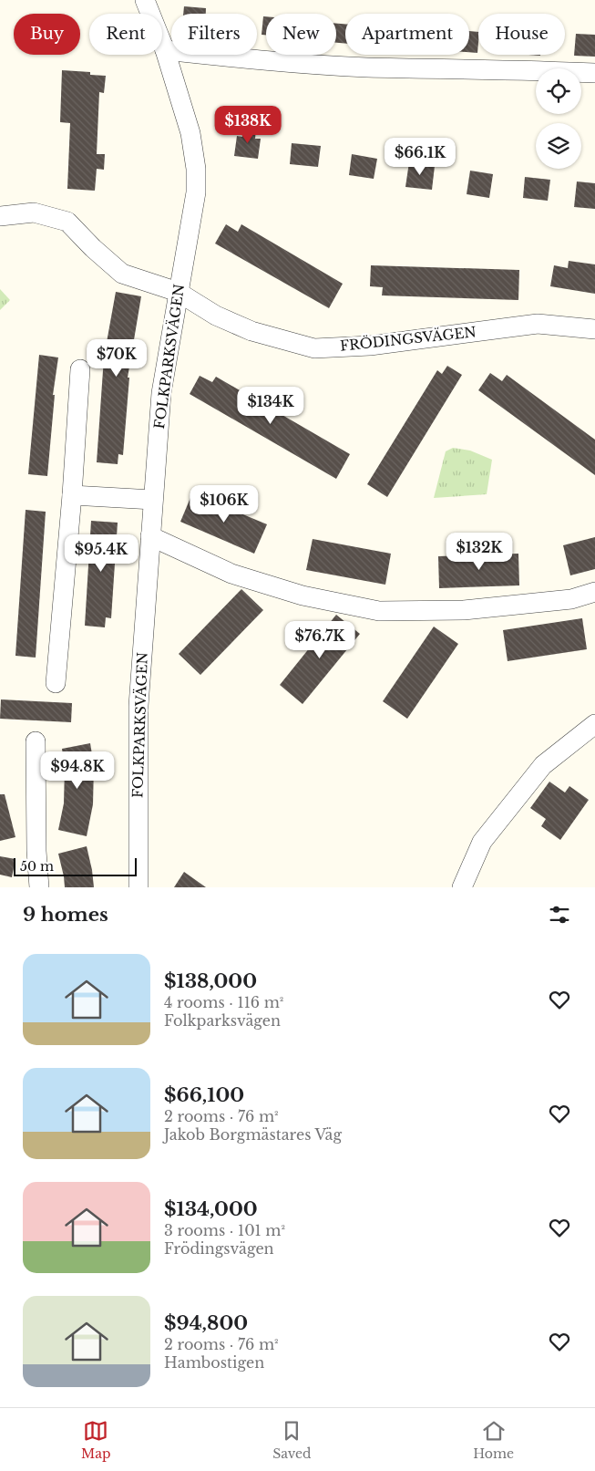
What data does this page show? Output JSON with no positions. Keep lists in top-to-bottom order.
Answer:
{
  "streets": {
    "street": ["FRÖDINGSVÄGEN", "FOLKPARKSVÄGEN"]
  },
  "crossings": [
    ["FRÖDINGSVÄGEN", "FOLKPARKSVÄGEN"]
  ],
  "scale_bar": "50 m",
  "page": {
    "chip": [
      "Buy",
      "Rent",
      "Filters",
      "New",
      "Apartment",
      "House"
    ],
    "price": [
      "$138K",
      "$66.1K",
      "$70K",
      "$134K",
      "$106K",
      "$132K",
      "$95.4K",
      "$76.7K",
      "$94.8K"
    ],
    "scale": "50 m",
    "heading": "9 homes",
    "list": [
      {
        "name": "$138,000",
        "note": "4 rooms · 116 m² · Folkparksvägen"
      },
      {
        "name": "$66,100",
        "note": "2 rooms · 76 m² · Jakob Borgmästares Väg"
      },
      {
        "name": "$134,000",
        "note": "3 rooms · 101 m² · Frödingsvägen"
      },
      {
        "name": "$94,800",
        "note": "2 rooms · 76 m² · Hambostigen"
      }
    ],
    "tabs": ["Map", "Saved", "Home"]
  }
}
